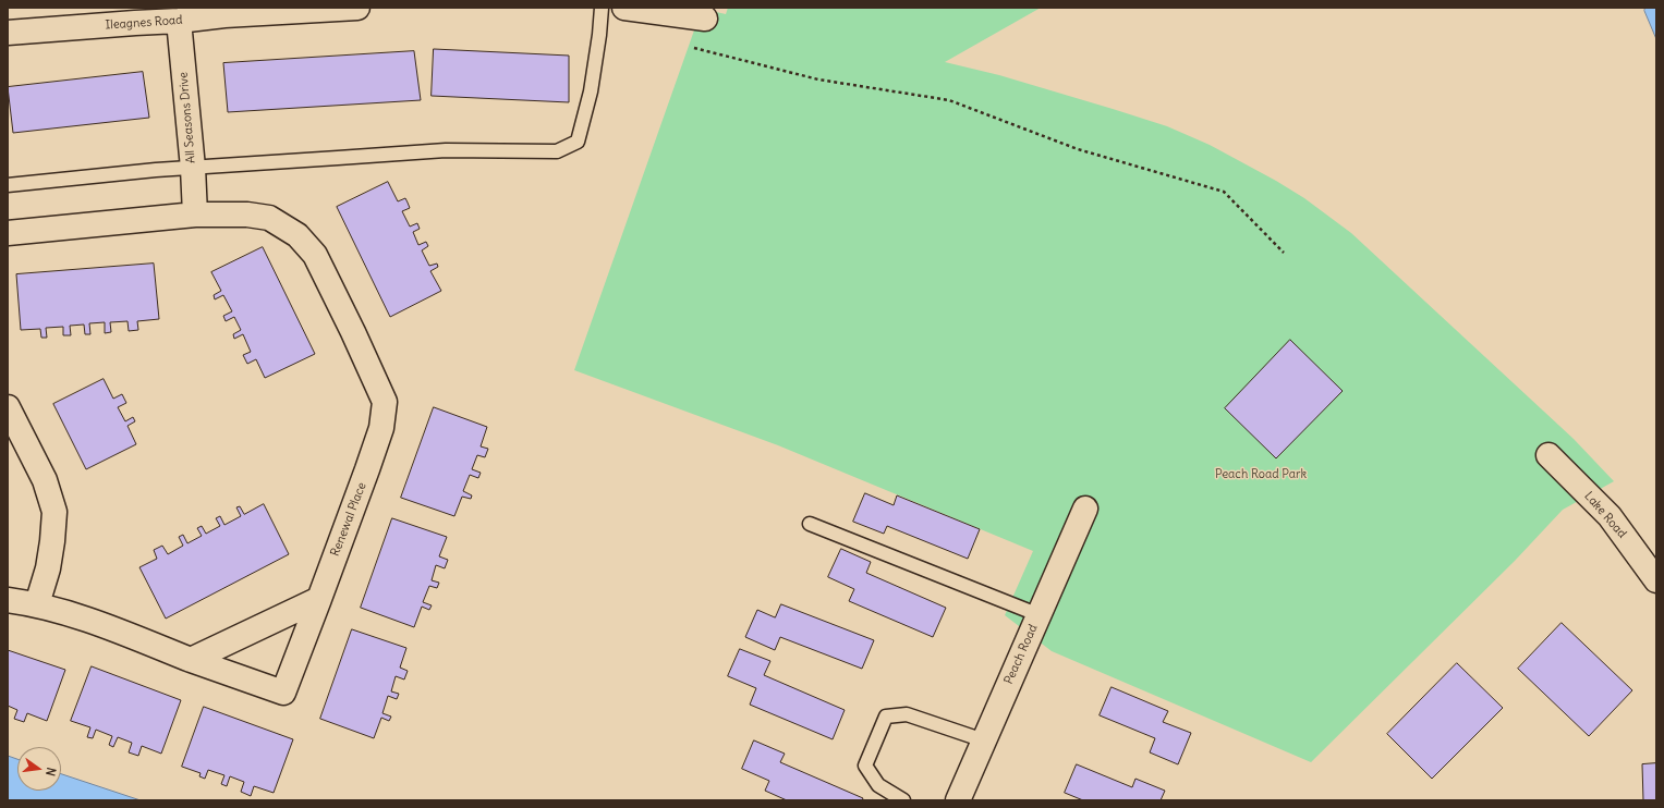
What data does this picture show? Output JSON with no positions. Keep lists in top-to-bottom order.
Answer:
{
  "streets": {
    "street": [
      "Ileagnes Road",
      "All Seasons Drive",
      "Lake Road",
      "Renewal Place",
      "Peach Road"
    ]
  },
  "crossings": [
    ["Ileagnes Road", "All Seasons Drive"],
    ["All Seasons Drive", "Renewal Place"]
  ],
  "parks": ["Peach Road Park"],
  "north": "right"
}
